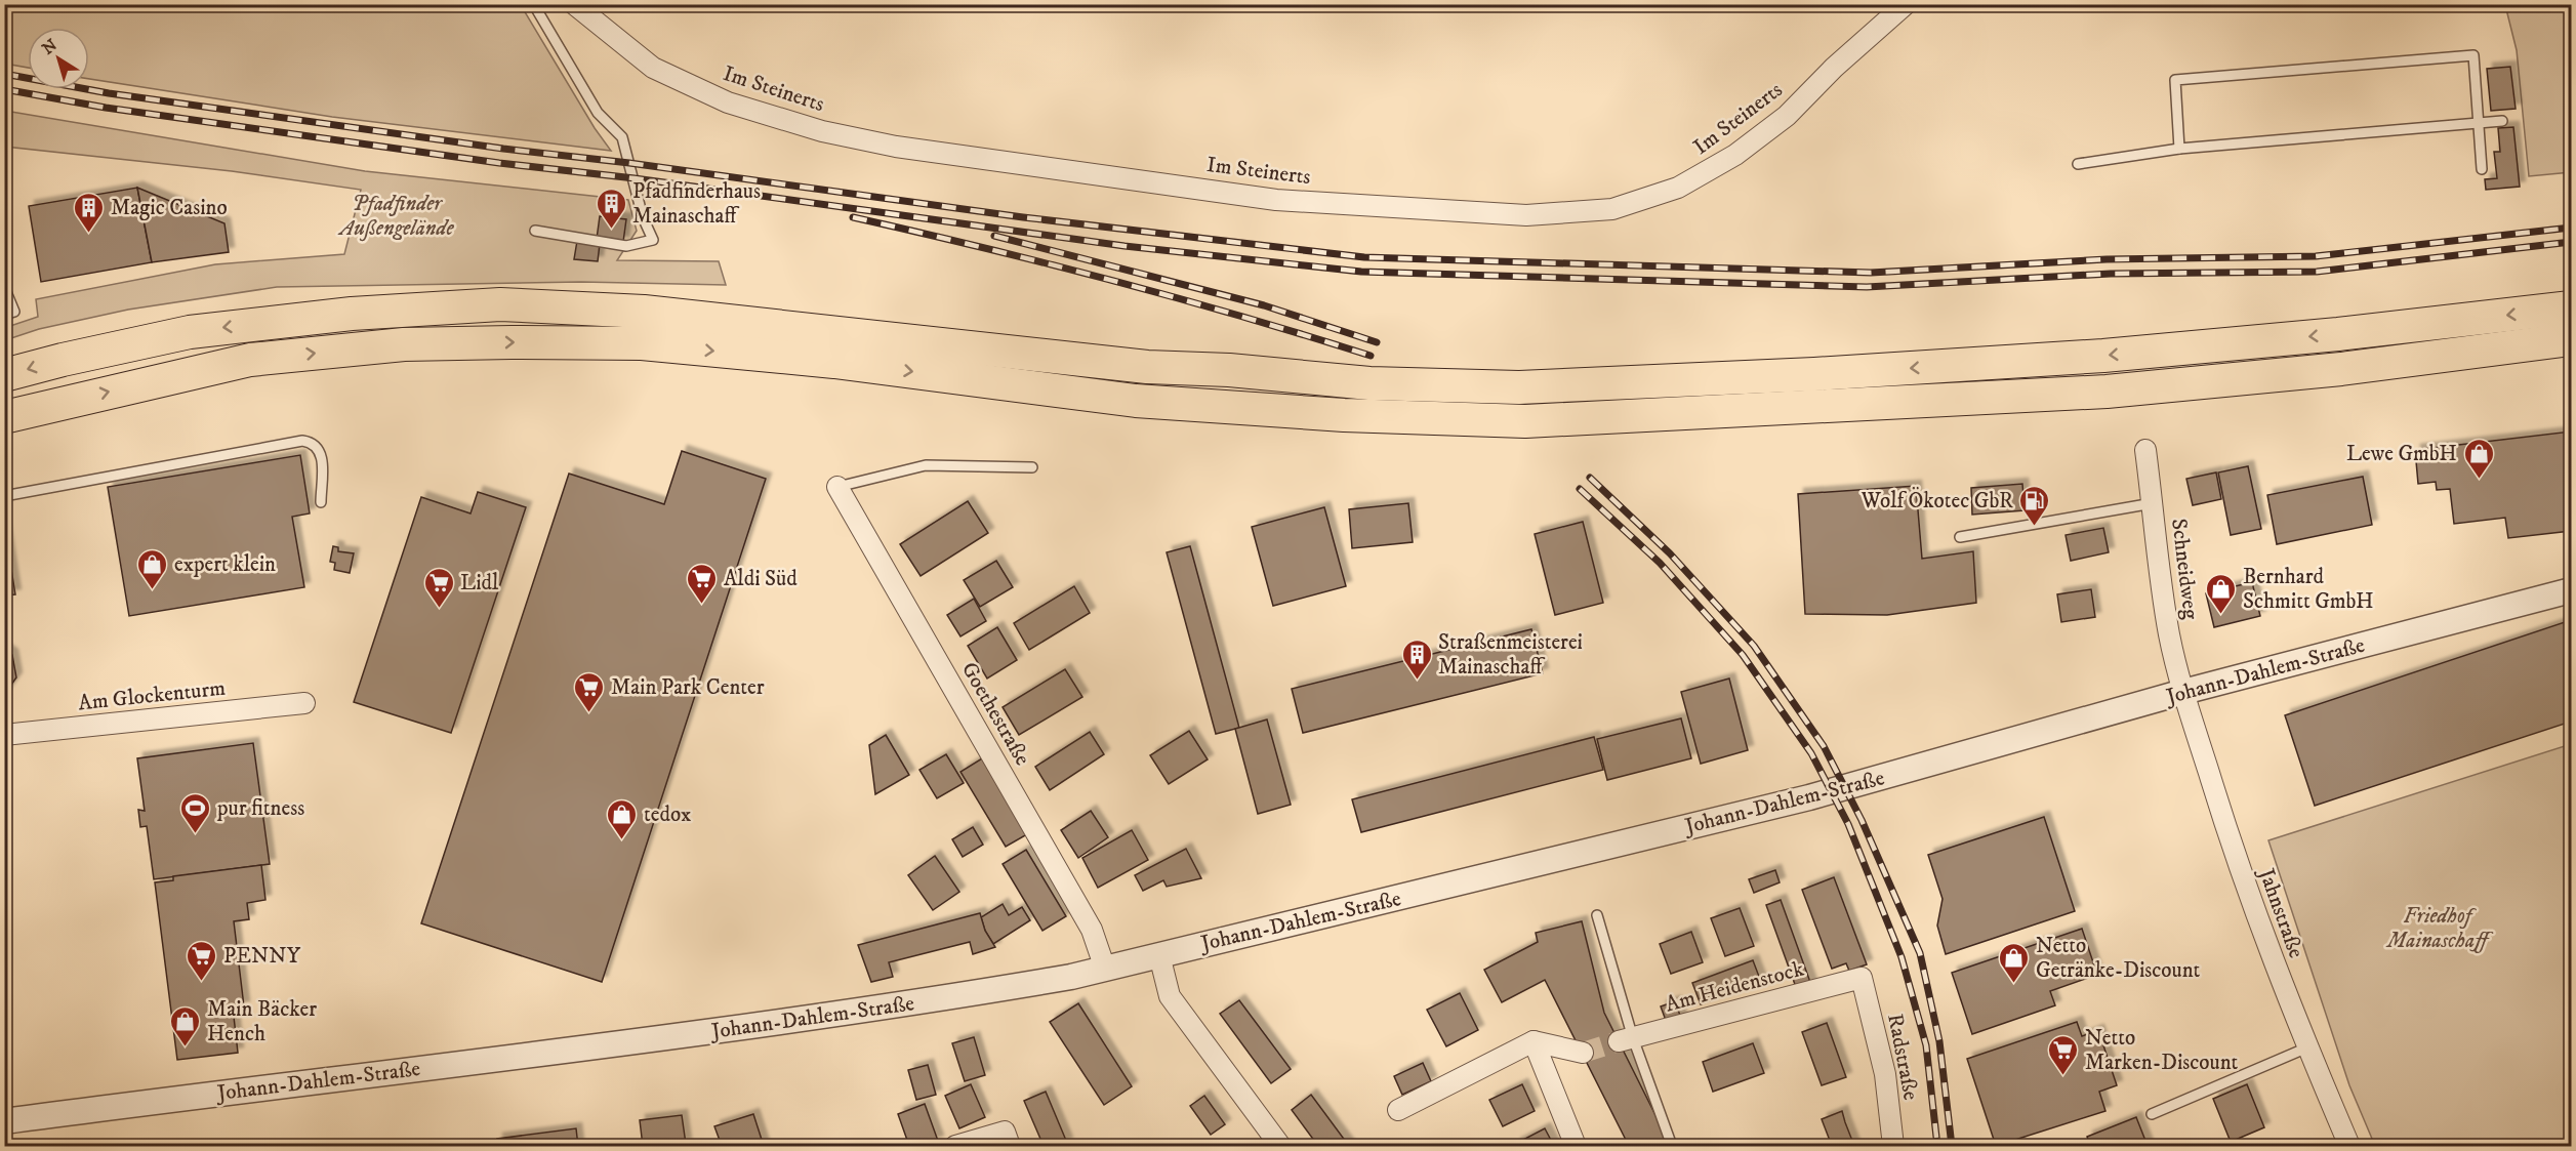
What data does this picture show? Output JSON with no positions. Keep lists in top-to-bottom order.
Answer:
{
  "streets": {
    "street": [
      "Im Steinerts",
      "Schneidweg",
      "Johann-Dahlem-Straße",
      "Am Glockenturm",
      "Goethestraße",
      "Jahnstraße",
      "Am Heidenstock",
      "Radstraße"
    ]
  },
  "crossings": [
    ["Schneidweg", "Johann-Dahlem-Straße"],
    ["Schneidweg", "Jahnstraße"],
    ["Johann-Dahlem-Straße", "Goethestraße"],
    ["Johann-Dahlem-Straße", "Jahnstraße"],
    ["Am Heidenstock", "Radstraße"]
  ],
  "parks": ["Pfadfinder Außengelände", "Friedhof Mainaschaff"],
  "places": {
    "building": ["Pfadfinderhaus Mainaschaff", "Magic Casino", "Straßenmeisterei Mainaschaff"],
    "shop": [
      "Lewe GmbH",
      "expert klein",
      "Bernhard Schmitt GmbH",
      "tedox",
      "Netto Getränke-Discount",
      "Main Bäcker Hench"
    ],
    "fuel station": ["Wolf Ökotec GbR"],
    "supermarket": [
      "Aldi Süd",
      "Lidl",
      "Main Park Center",
      "PENNY",
      "Netto Marken-Discount"
    ],
    "sports": ["pur fitness"]
  },
  "north": "top left"
}
